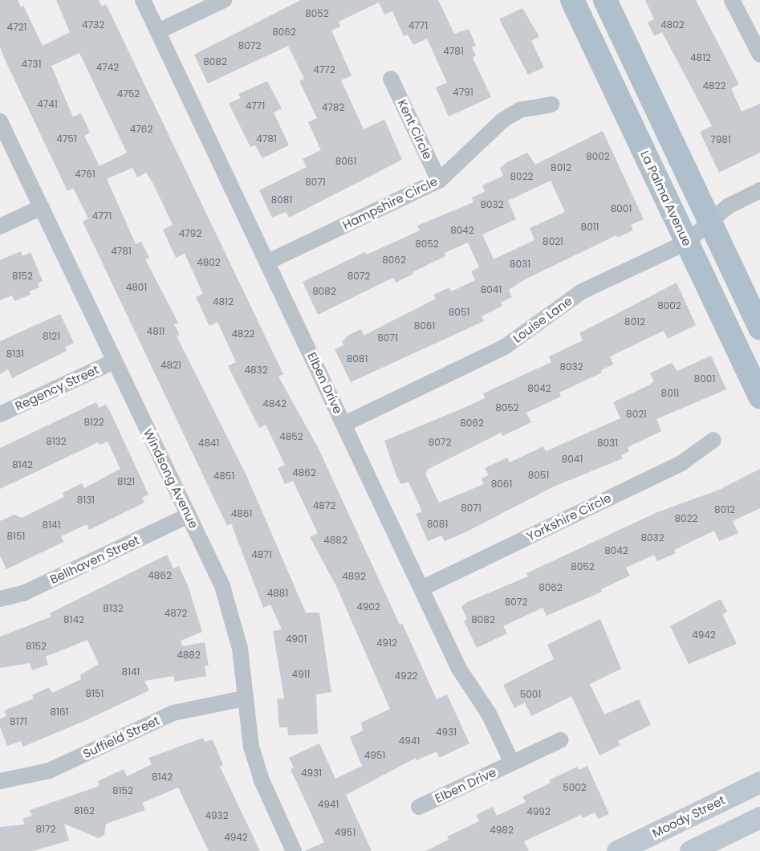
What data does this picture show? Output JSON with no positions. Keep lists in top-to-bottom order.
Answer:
{
  "streets": {
    "main road": ["La Palma Avenue", "Moody Street"],
    "street": [
      "Kent Circle",
      "Hampshire Circle",
      "Louise Lane",
      "Elben Drive",
      "Regency Street",
      "Windsong Avenue",
      "Yorkshire Circle",
      "Bellhaven Street",
      "Suffield Street"
    ]
  },
  "crossings": [
    ["Kent Circle", "Hampshire Circle"],
    ["La Palma Avenue", "Louise Lane"],
    ["Hampshire Circle", "Elben Drive"],
    ["Louise Lane", "Elben Drive"],
    ["Elben Drive", "Yorkshire Circle"],
    ["Regency Street", "Windsong Avenue"],
    ["Windsong Avenue", "Bellhaven Street"],
    ["Windsong Avenue", "Suffield Street"]
  ],
  "house_numbers": [
    "8052",
    "4732",
    "4802",
    "4771",
    "4721",
    "8062",
    "8072",
    "4781",
    "4812",
    "8082",
    "4731",
    "4742",
    "4772",
    "4822",
    "4791",
    "4752",
    "4741",
    "4771",
    "4782",
    "4762",
    "4751",
    "4781",
    "7981",
    "8002",
    "8061",
    "8012",
    "4761",
    "8022",
    "8071",
    "8081",
    "8032",
    "8001",
    "4771",
    "8011",
    "8042",
    "4792",
    "8021",
    "8052",
    "4781",
    "8062",
    "4802",
    "8031",
    "8152",
    "8072",
    "4801",
    "8041",
    "8082",
    "4812",
    "8002",
    "8051",
    "8012",
    "8061",
    "4811",
    "4822",
    "8121",
    "8071",
    "8131",
    "8081",
    "4821",
    "8032",
    "4832",
    "8001",
    "8042",
    "8011",
    "4842",
    "8052",
    "8021",
    "8122",
    "8062",
    "4852",
    "8132",
    "8072",
    "4841",
    "8031",
    "8041",
    "8142",
    "4862",
    "8051",
    "4851",
    "8121",
    "8061",
    "8131",
    "4872",
    "8071",
    "8012",
    "4861",
    "8022",
    "8081",
    "8141",
    "8151",
    "8032",
    "4882",
    "8042",
    "4871",
    "8052",
    "4862",
    "4892",
    "8062",
    "4881",
    "8072",
    "4902",
    "8132",
    "4872",
    "8142",
    "8082",
    "4942",
    "4901",
    "4912",
    "8152",
    "4882",
    "8141",
    "4911",
    "4922",
    "8151",
    "5001",
    "8161",
    "8171",
    "4931",
    "4941",
    "4951",
    "4931",
    "8142",
    "5002",
    "8152",
    "4941",
    "8162",
    "4992",
    "4932",
    "8172",
    "4982",
    "4951",
    "4942"
  ]
}
